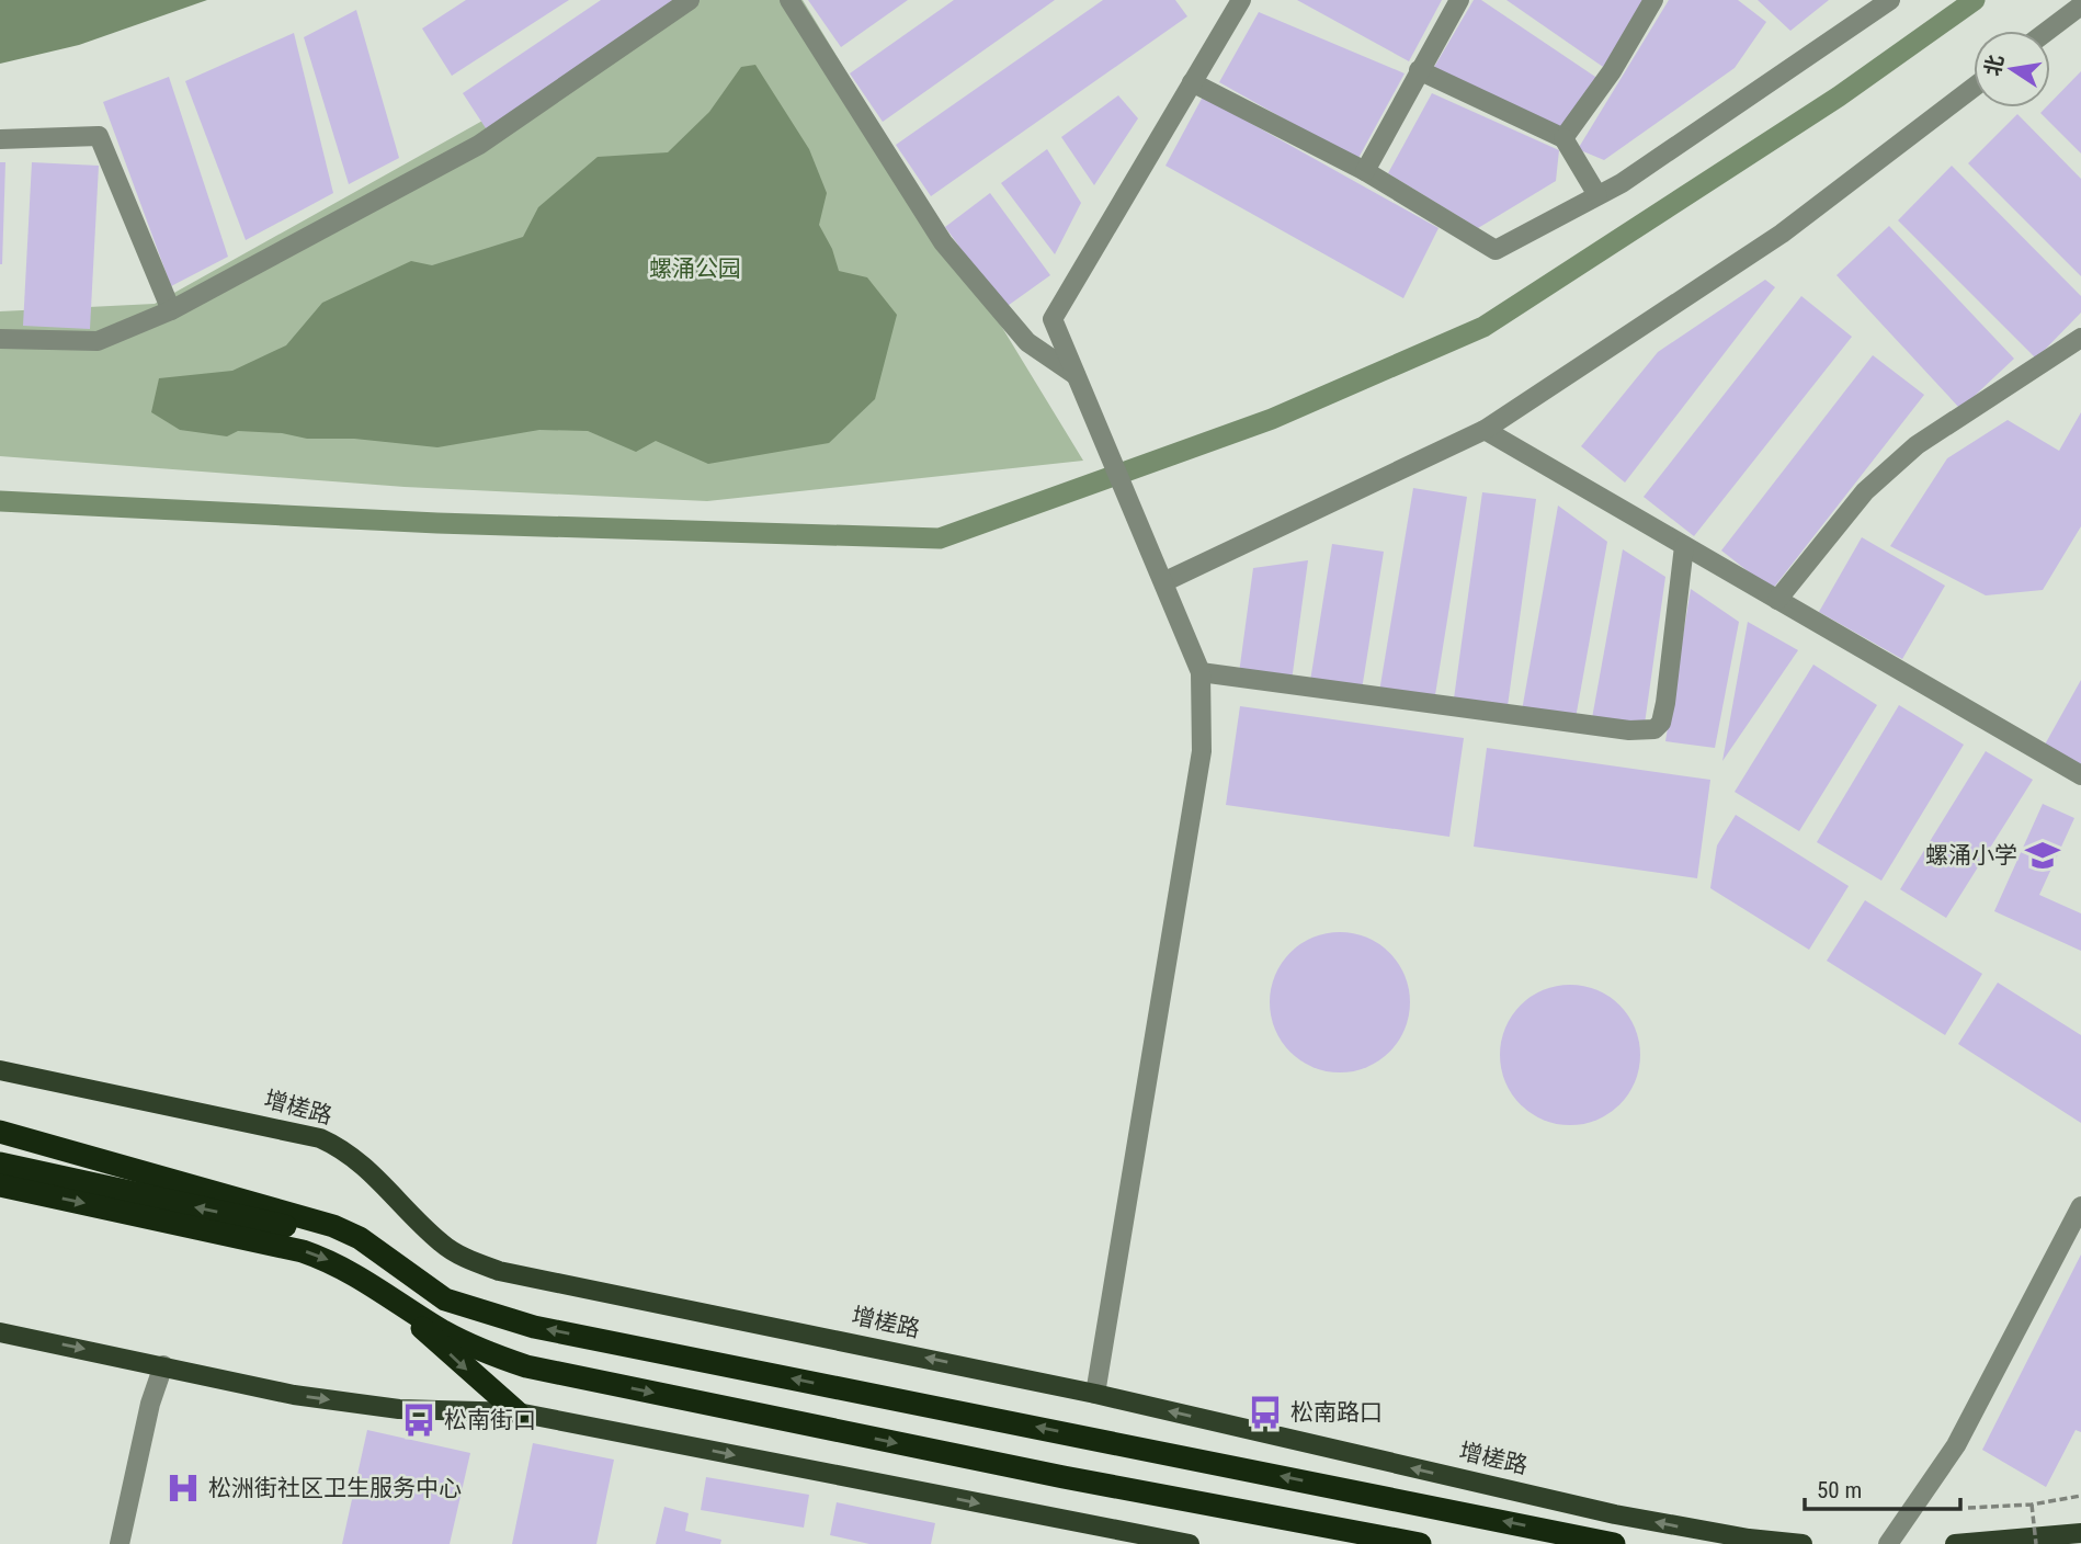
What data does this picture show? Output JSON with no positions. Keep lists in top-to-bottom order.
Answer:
{
  "streets": {
    "main road": ["增槎路"]
  },
  "parks": ["螺涌公园"],
  "places": {
    "school or university": ["螺涌小学"],
    "bus stop": ["松南路口", "松南街口"],
    "hospital": ["松洲街社区卫生服务中心"]
  },
  "scale_bar": "50 m",
  "north": "left"
}
